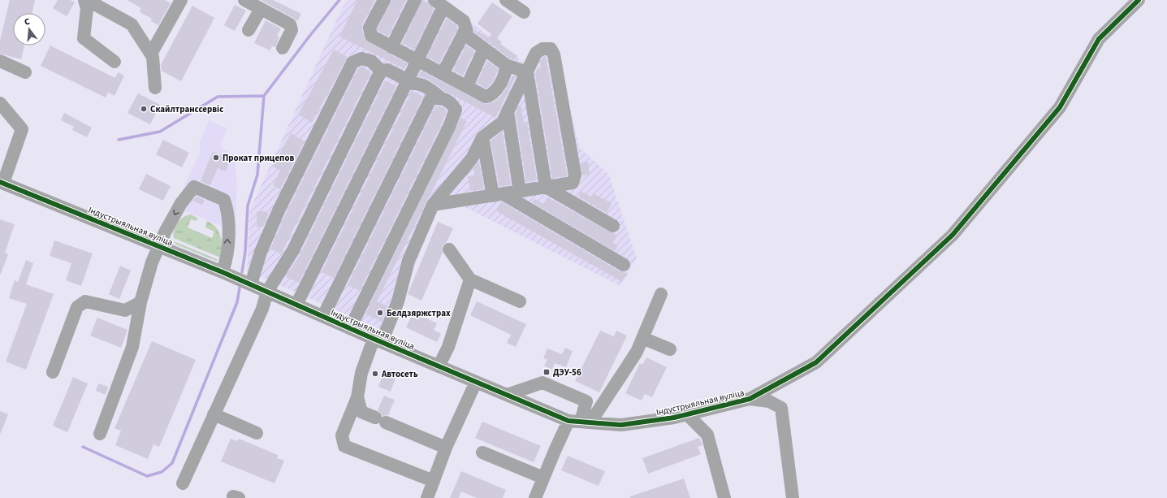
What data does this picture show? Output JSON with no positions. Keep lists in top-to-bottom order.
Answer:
{
  "streets": {
    "street": ["Індустрыяльная вуліца"]
  },
  "places": {
    "other": [
      "Скайлтранссервіс",
      "Прокат прицепов",
      "Белдзяржстрах",
      "Автосеть"
    ],
    "transit": ["ДЭУ-56"]
  },
  "north": "top"
}
